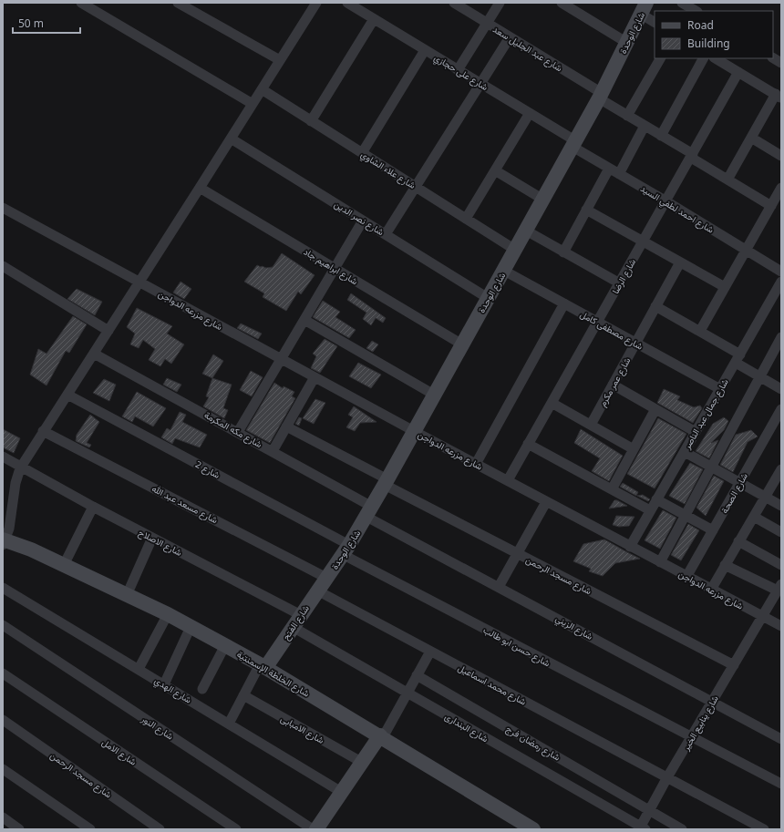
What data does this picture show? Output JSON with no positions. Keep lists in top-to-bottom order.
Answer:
{
  "streets": {
    "street": [
      "شارع الوحدة",
      "شارع عبد الجليل سعد",
      "شارع على حجازي",
      "شارع علاء الشاوي",
      "شارع احمد لطفي السيد",
      "شارع نصر الدين",
      "شارع ابراهيم جاد",
      "شارع الرضا",
      "شارع مزرعه الدواجن",
      "شارع مصطفى كامل",
      "شارع عمر مكرم",
      "شارع جمال عبد الناصر",
      "شارع مكه المكرمة",
      "شارع 2",
      "شارع الصحة",
      "شارع مسعد عبد الله",
      "شارع الاصلاح",
      "شارع مسجد الرحمن",
      "شارع الفتح",
      "شارع الزيني",
      "شارع حسن ابو طالب",
      "شارع الخلطة الإسمنتية",
      "شارع محمد اسماعيل",
      "شارع الهدي",
      "شارع ينابيع الخير",
      "شارع النور",
      "شارع البندارى",
      "شارع الامبابى",
      "شارع رمضان فرج",
      "شارع الامل"
    ]
  },
  "crossings": [
    ["شارع الوحدة", "شارع عبد الجليل سعد"],
    ["شارع الوحدة", "شارع على حجازي"],
    ["شارع الوحدة", "شارع علاء الشاوي"],
    ["شارع الوحدة", "شارع احمد لطفي السيد"],
    ["شارع الوحدة", "شارع نصر الدين"],
    ["شارع الوحدة", "شارع ابراهيم جاد"],
    ["شارع الوحدة", "شارع مزرعه الدواجن"],
    ["شارع الوحدة", "شارع مصطفى كامل"],
    ["شارع الوحدة", "شارع مكه المكرمة"],
    ["شارع الوحدة", "شارع 2"],
    ["شارع الوحدة", "شارع مسعد عبد الله"],
    ["شارع الوحدة", "شارع مسجد الرحمن"],
    ["شارع الوحدة", "شارع الفتح"],
    ["شارع الوحدة", "شارع الزيني"],
    ["شارع الوحدة", "شارع حسن ابو طالب"],
    ["شارع عبد الجليل سعد", "شارع الرضا"],
    ["شارع على حجازي", "شارع احمد لطفي السيد"],
    ["شارع احمد لطفي السيد", "شارع الرضا"],
    ["شارع الرضا", "شارع مزرعه الدواجن"],
    ["شارع الرضا", "شارع مصطفى كامل"],
    ["شارع مزرعه الدواجن", "شارع جمال عبد الناصر"],
    ["شارع مزرعه الدواجن", "شارع الصحة"],
    ["شارع مزرعه الدواجن", "شارع ينابيع الخير"],
    ["شارع مصطفى كامل", "شارع عمر مكرم"],
    ["شارع مصطفى كامل", "شارع جمال عبد الناصر"],
    ["شارع مكه المكرمة", "شارع الزيني"],
    ["شارع 2", "شارع حسن ابو طالب"],
    ["شارع مسعد عبد الله", "شارع الفتح"],
    ["شارع الاصلاح", "شارع الفتح"],
    ["شارع مسجد الرحمن", "شارع ينابيع الخير"],
    ["شارع الفتح", "شارع الخلطة الإسمنتية"],
    ["شارع الفتح", "شارع محمد اسماعيل"],
    ["شارع الفتح", "شارع البندارى"],
    ["شارع الزيني", "شارع ينابيع الخير"],
    ["شارع حسن ابو طالب", "شارع ينابيع الخير"],
    ["شارع محمد اسماعيل", "شارع ينابيع الخير"],
    ["شارع ينابيع الخير", "شارع البندارى"],
    ["شارع ينابيع الخير", "شارع رمضان فرج"]
  ],
  "legend": ["Road", "Building"],
  "scale_bar": "50 m"
}
